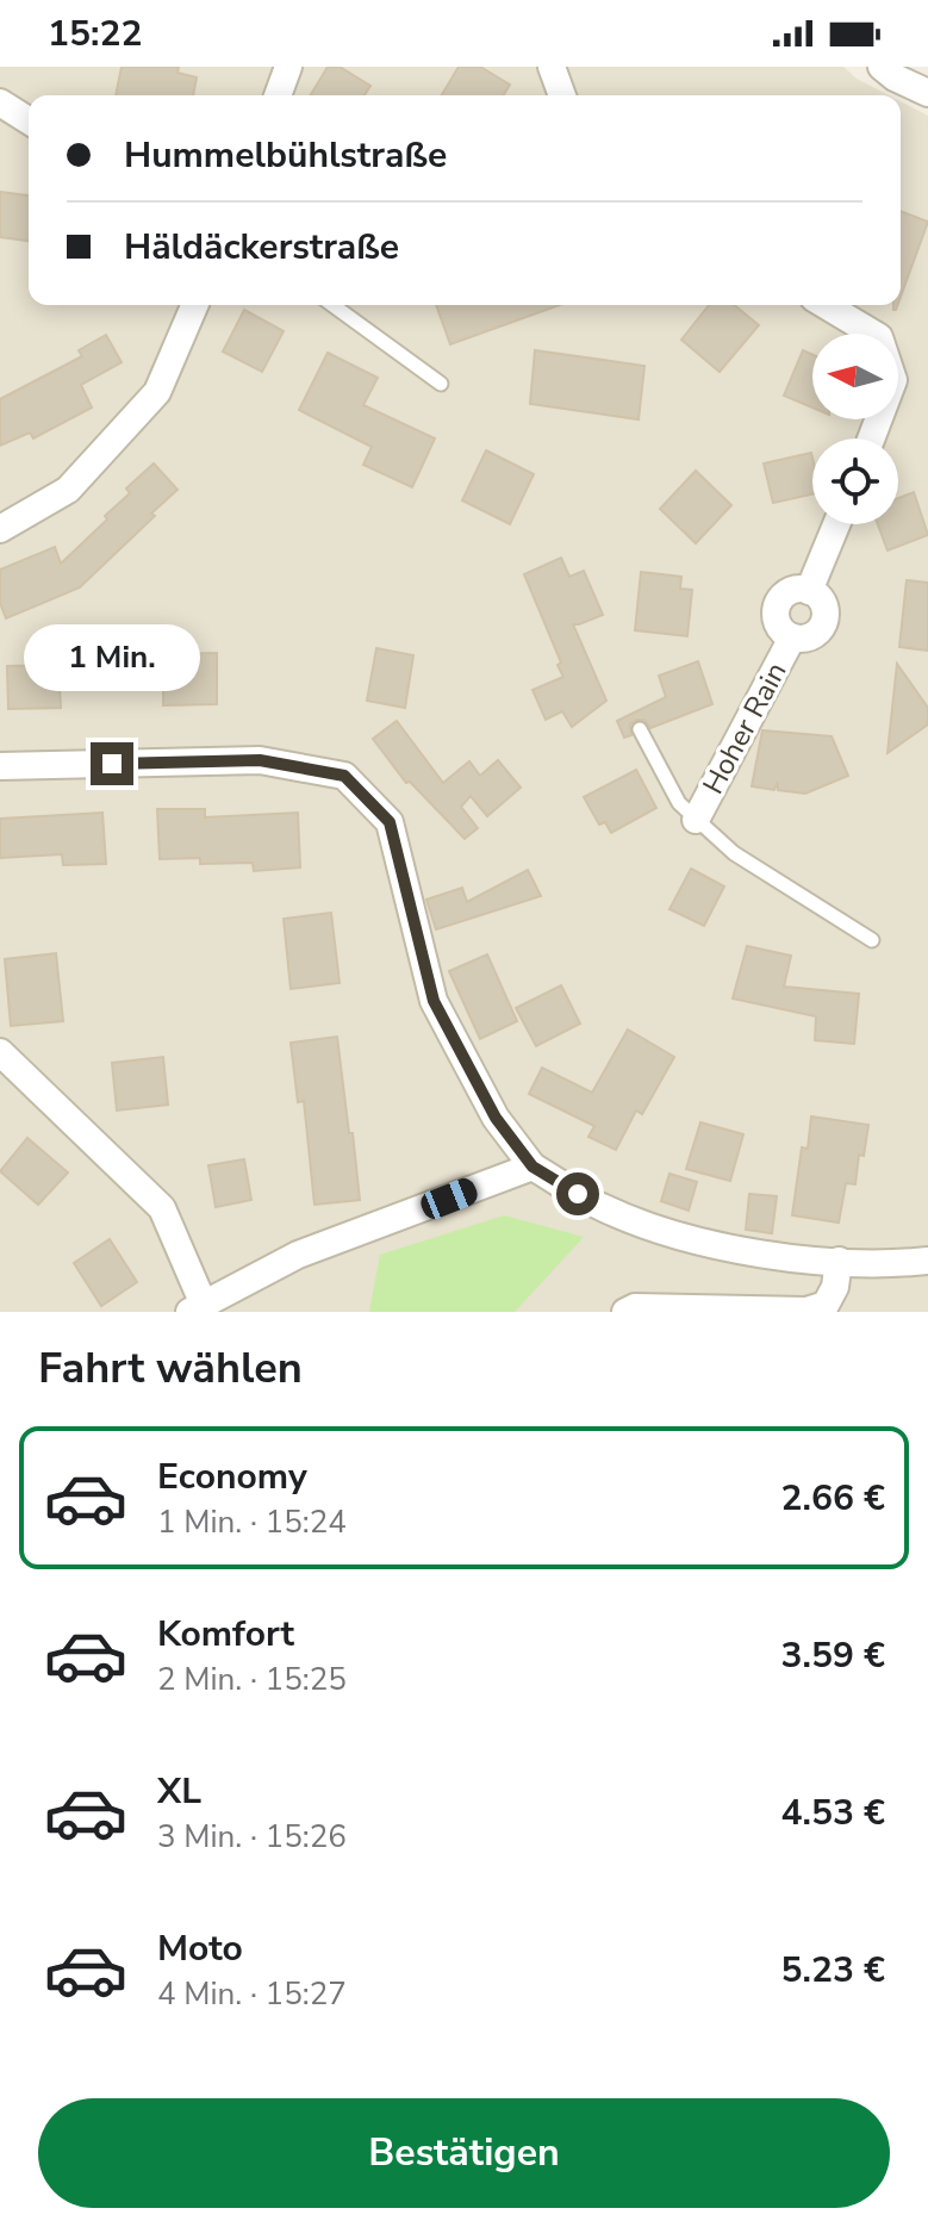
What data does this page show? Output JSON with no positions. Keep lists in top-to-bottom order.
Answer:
{
  "streets": {
    "street": ["Hoher Rain"]
  },
  "north": "left",
  "page": {
    "status": "15:22",
    "banner": ["Hummelbühlstraße", "Häldäckerstraße"],
    "bubble": "1 Min.",
    "heading": "Fahrt wählen",
    "list": [
      {
        "name": "Economy",
        "note": "1 Min. · 15:24",
        "value": "2.66 €"
      },
      {
        "name": "Komfort",
        "note": "2 Min. · 15:25",
        "value": "3.59 €"
      },
      {
        "name": "XL",
        "note": "3 Min. · 15:26",
        "value": "4.53 €"
      },
      {
        "name": "Moto",
        "note": "4 Min. · 15:27",
        "value": "5.23 €"
      }
    ],
    "buttons": "Bestätigen"
  }
}
